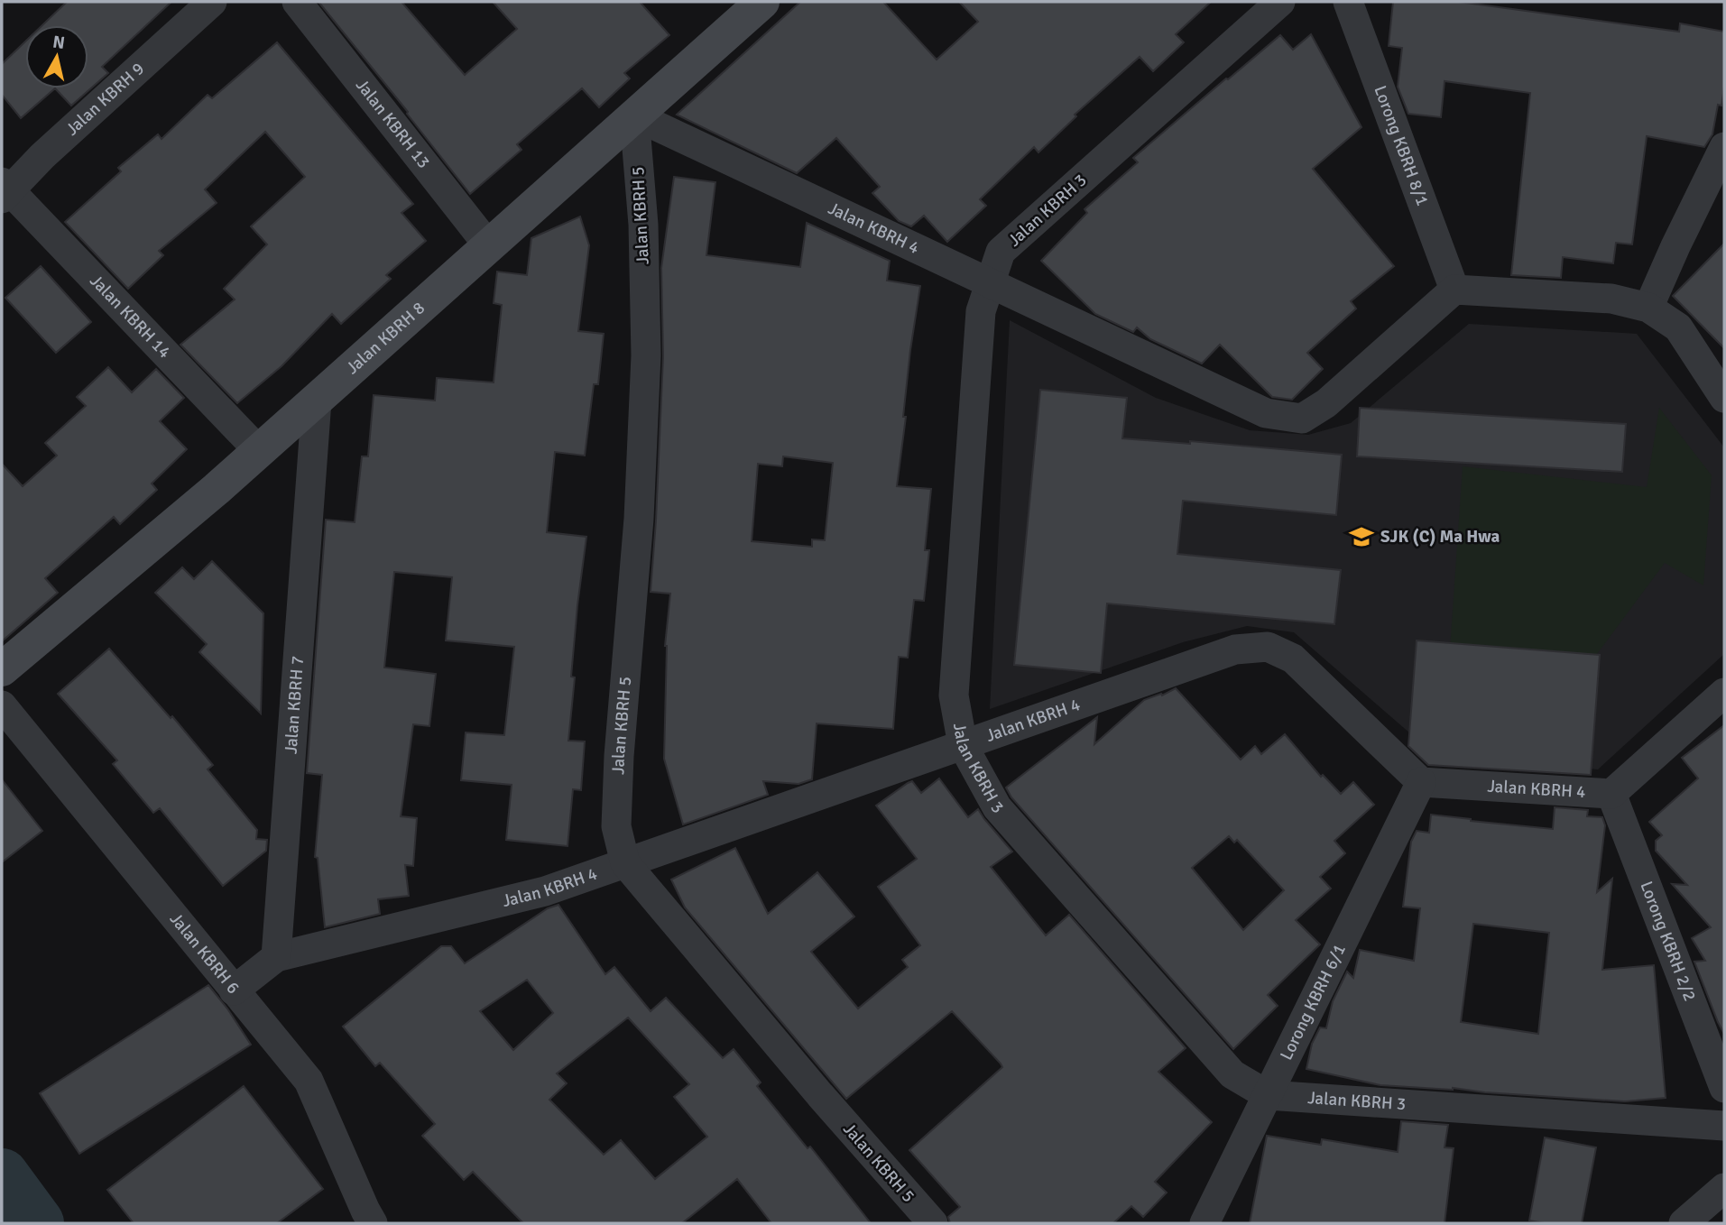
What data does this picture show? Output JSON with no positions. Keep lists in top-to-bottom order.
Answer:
{
  "streets": {
    "street": [
      "Jalan KBRH 9",
      "Jalan KBRH 13",
      "Lorong KBRH 8/1",
      "Jalan KBRH 3",
      "Jalan KBRH 5",
      "Jalan KBRH 4",
      "Jalan KBRH 14",
      "Jalan KBRH 8",
      "Jalan KBRH 7",
      "Lorong KBRH 2/2",
      "Jalan KBRH 6",
      "Lorong KBRH 6/1"
    ]
  },
  "crossings": [
    ["Jalan KBRH 9", "Jalan KBRH 14"],
    ["Jalan KBRH 13", "Jalan KBRH 8"],
    ["Lorong KBRH 8/1", "Jalan KBRH 4"],
    ["Jalan KBRH 3", "Jalan KBRH 4"],
    ["Jalan KBRH 3", "Lorong KBRH 6/1"],
    ["Jalan KBRH 5", "Jalan KBRH 4"],
    ["Jalan KBRH 5", "Jalan KBRH 8"],
    ["Jalan KBRH 4", "Jalan KBRH 8"],
    ["Jalan KBRH 4", "Jalan KBRH 7"],
    ["Jalan KBRH 4", "Lorong KBRH 2/2"],
    ["Jalan KBRH 4", "Lorong KBRH 6/1"],
    ["Jalan KBRH 14", "Jalan KBRH 8"],
    ["Jalan KBRH 8", "Jalan KBRH 7"]
  ],
  "places": {
    "school or university": ["SJK (C) Ma Hwa"]
  },
  "north": "top"
}
